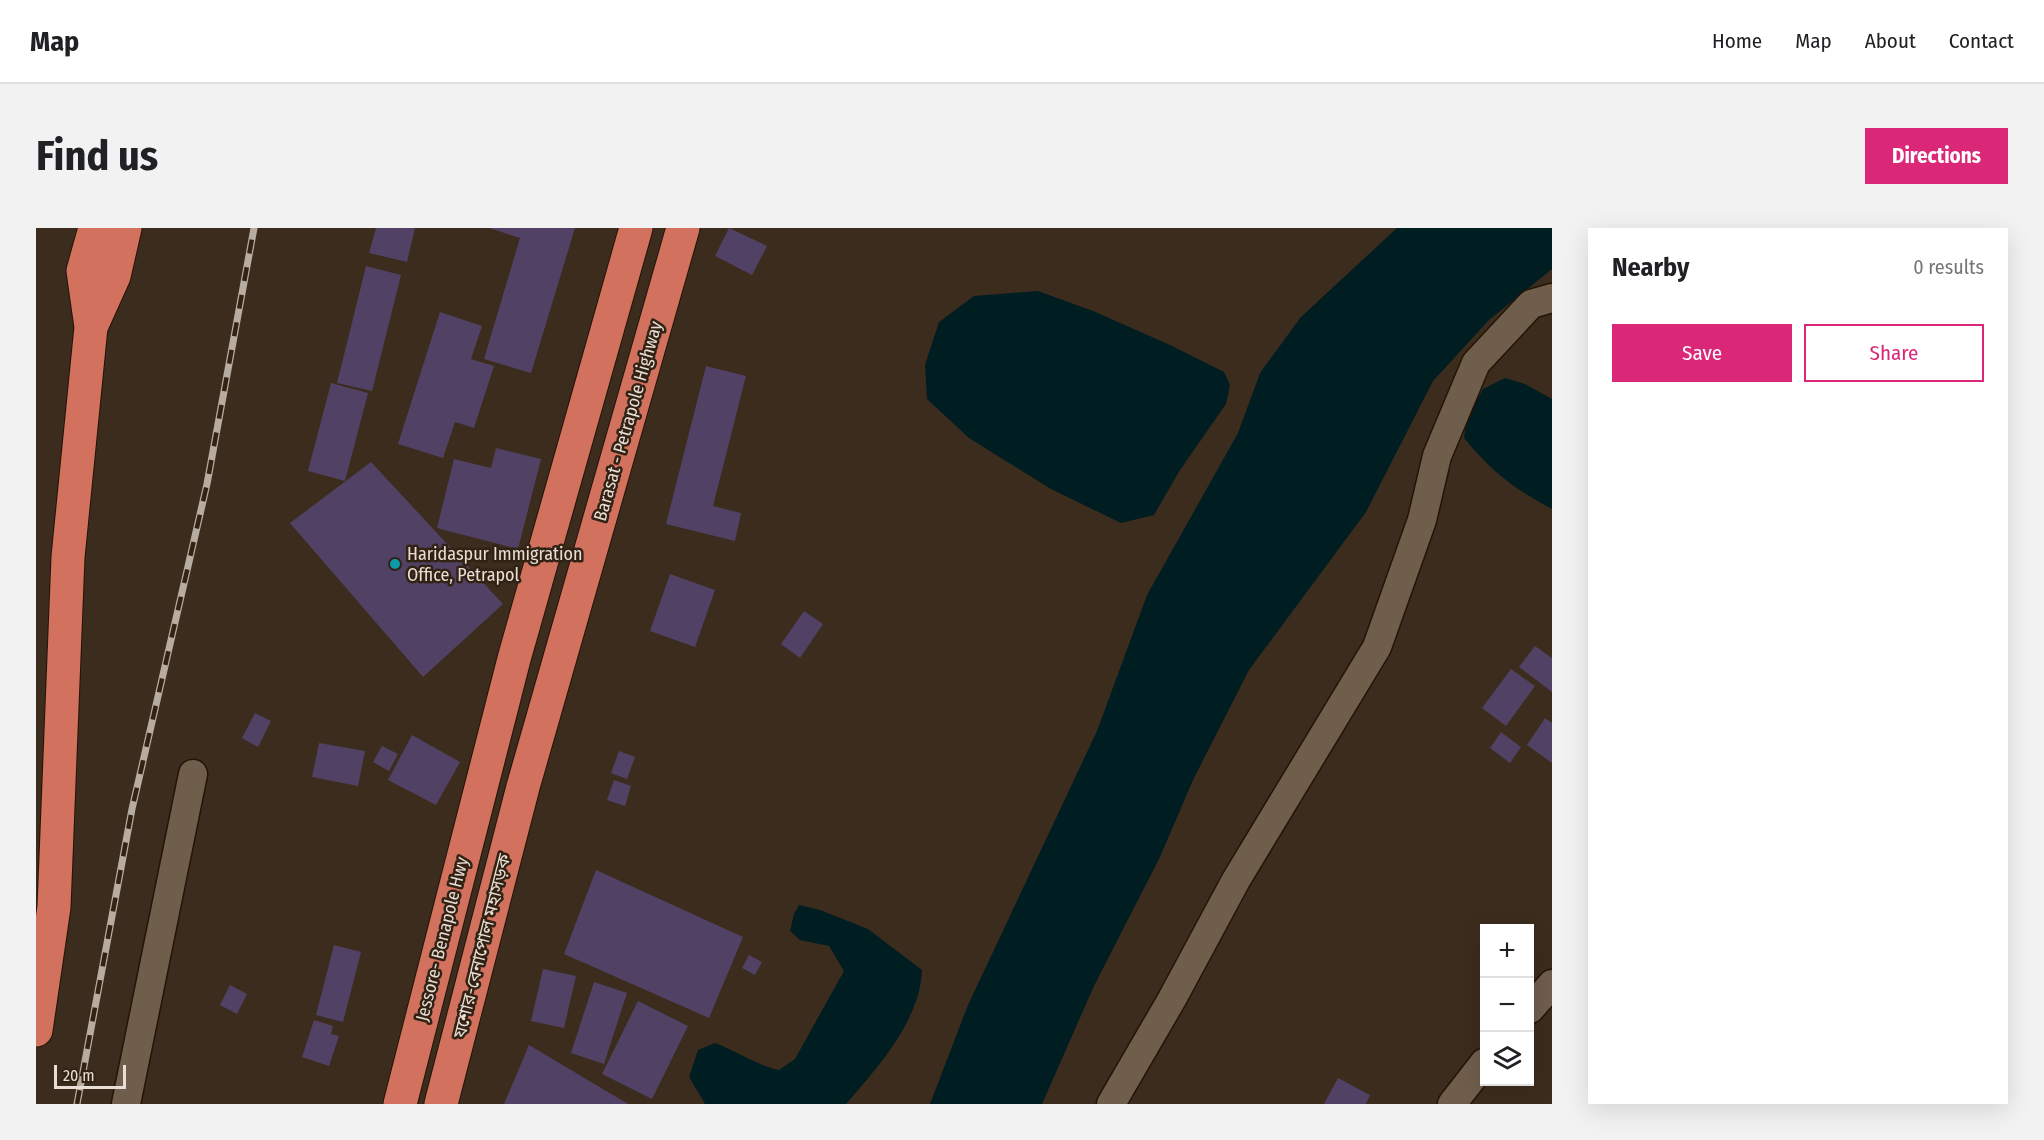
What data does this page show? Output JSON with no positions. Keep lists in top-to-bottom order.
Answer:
{
  "streets": {
    "highway": ["Barasat - Petrapole Highway", "Jessore- Benapole Hwy", "যশোর-বেনাপোল মহাসড়ক"]
  },
  "crossings": [
    ["Barasat - Petrapole Highway", "যশোর-বেনাপোল মহাসড়ক"]
  ],
  "places": ["Haridaspur Immigration Office, Petrapol"],
  "scale_bar": "20 m",
  "page": {
    "header": "Map",
    "nav": [
      "Home",
      "Map",
      "About",
      "Contact"
    ],
    "buttons": [
      "Directions",
      ["Save", "Share"]
    ],
    "title": "Find us",
    "heading": ["Nearby", "0 results"],
    "map_buttons": ["+", "−"],
    "scale": "20 m"
  }
}
